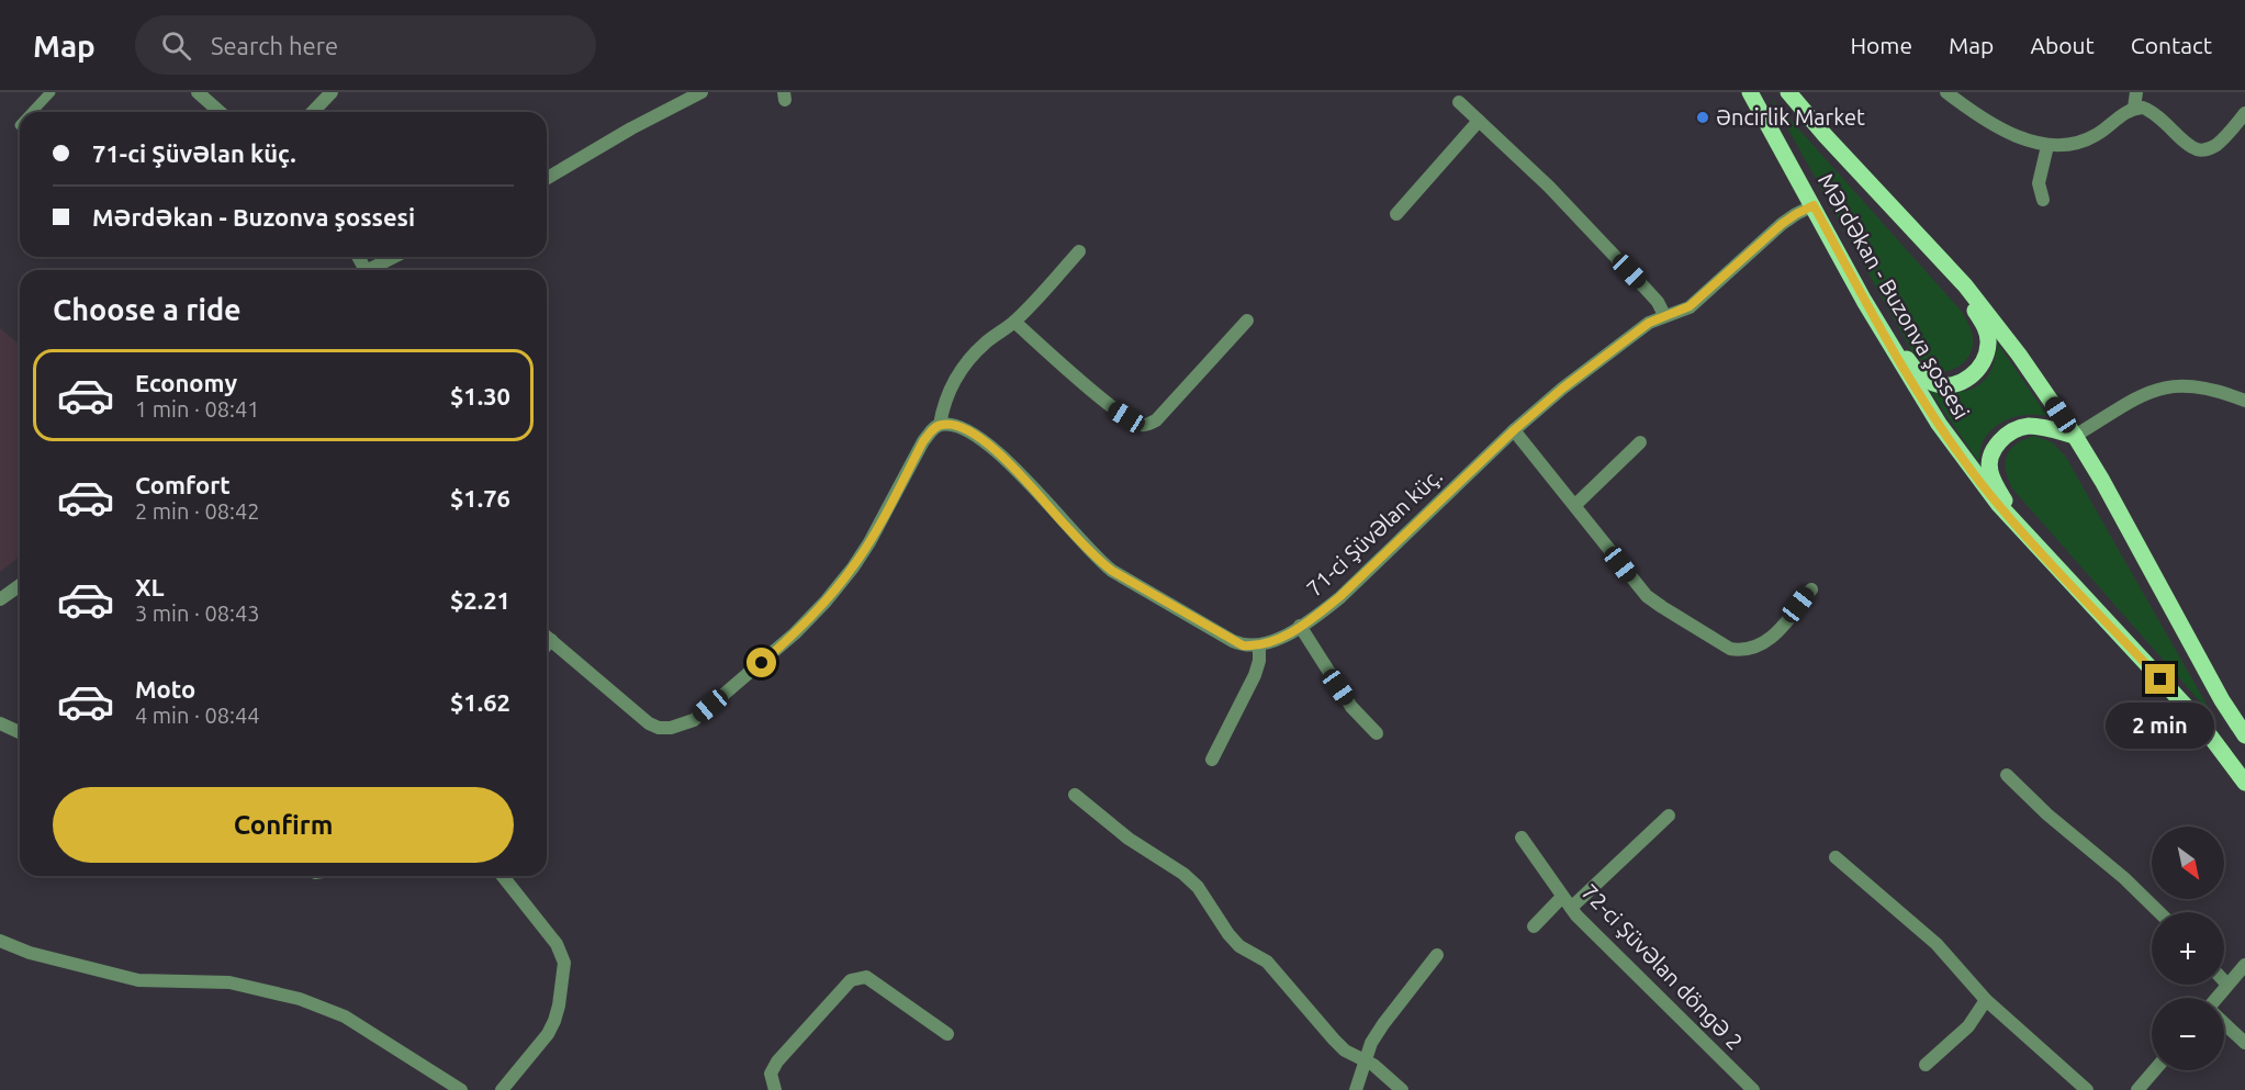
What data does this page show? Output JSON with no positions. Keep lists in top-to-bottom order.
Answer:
{
  "streets": {
    "main road": ["Mərdəkan - Buzonva şossesi"],
    "street": ["71-ci Şüvəlan küç.", "72-ci Şüvəlan döngə 2"]
  },
  "crossings": [
    ["Mərdəkan - Buzonva şossesi", "71-ci Şüvəlan küç."]
  ],
  "places": ["Əncirlik Market"],
  "north": "bottom right",
  "page": {
    "header": "Map",
    "search": "Search here",
    "nav": [
      "Home",
      "Map",
      "About",
      "Contact"
    ],
    "banner": ["71-ci Şüvəlan küç.", "Mərdəkan - Buzonva şossesi"],
    "heading": "Choose a ride",
    "list": [
      {
        "name": "Economy",
        "note": "1 min · 08:41",
        "value": "$1.30"
      },
      {
        "name": "Comfort",
        "note": "2 min · 08:42",
        "value": "$1.76"
      },
      {
        "name": "XL",
        "note": "3 min · 08:43",
        "value": "$2.21"
      },
      {
        "name": "Moto",
        "note": "4 min · 08:44",
        "value": "$1.62"
      }
    ],
    "bubble": "2 min",
    "buttons": "Confirm",
    "map_buttons": ["+", "−"]
  }
}
